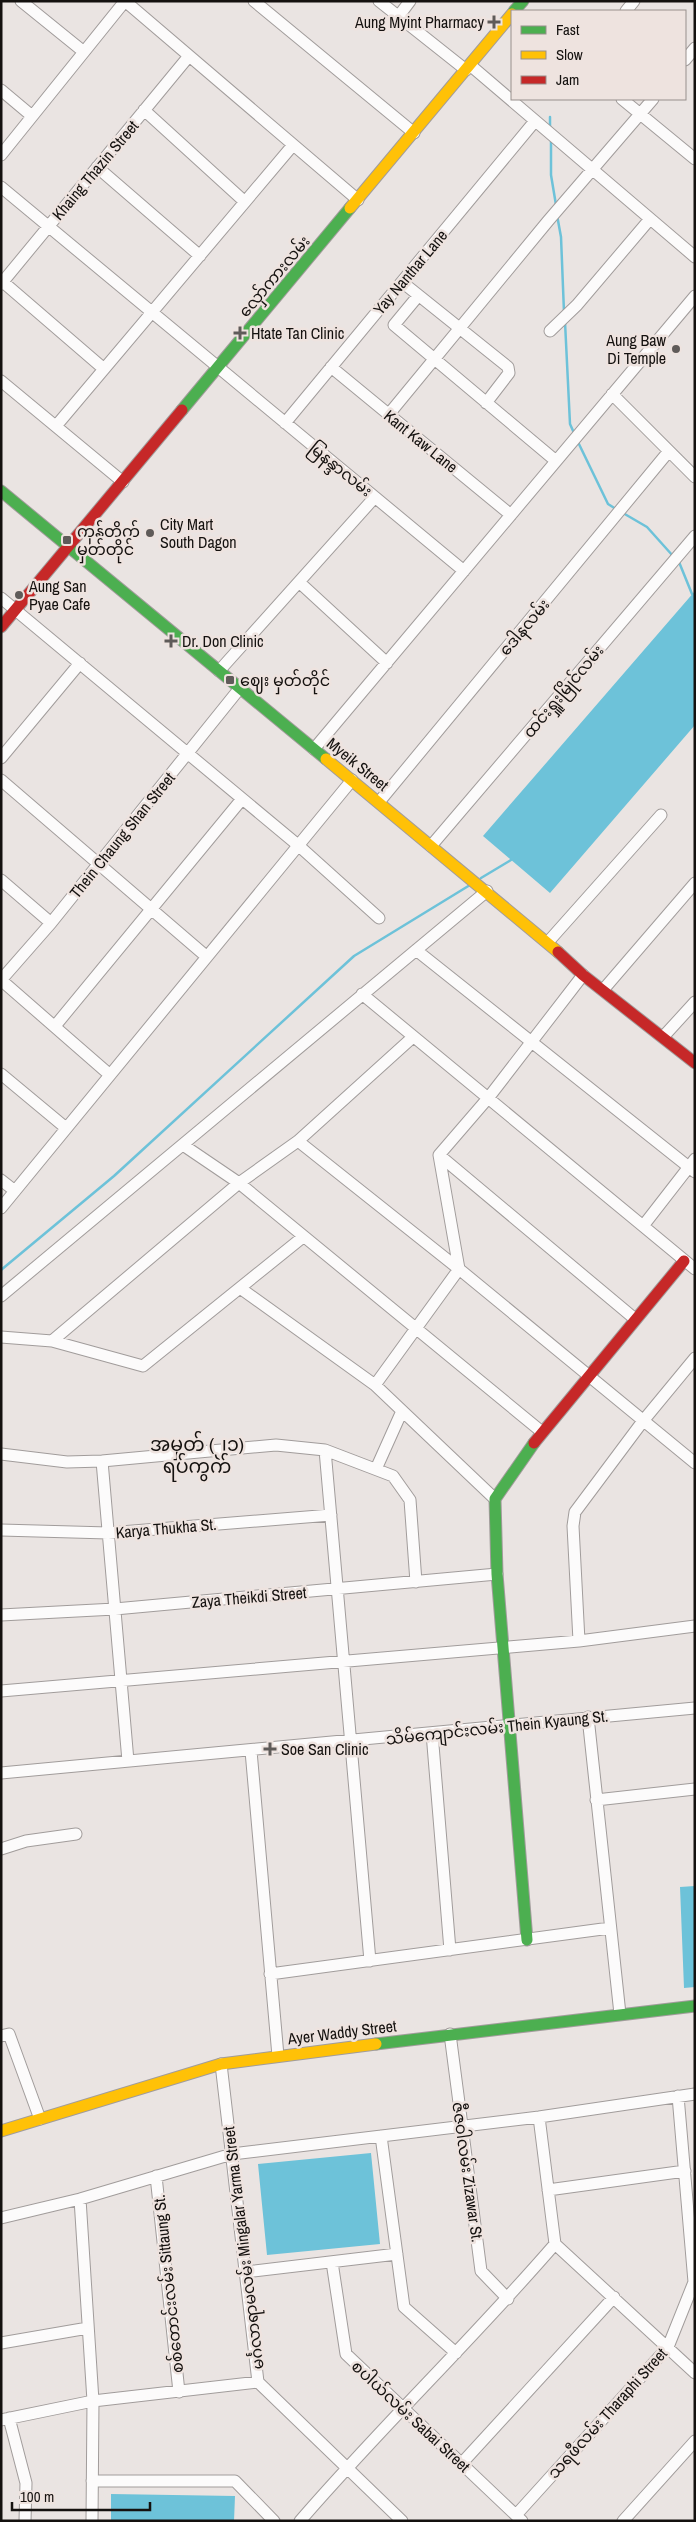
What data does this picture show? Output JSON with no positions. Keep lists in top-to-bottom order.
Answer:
{
  "streets": {
    "street": [
      "Khaing Thazin Street",
      "Yay Nanthar Lane",
      "လှော်ကားလမ်း",
      "Kant Kaw Lane",
      "မြနန္ဒာလမ်း",
      "ဒေါနလမ်း",
      "ထင်းရှူးမြိုင်လမ်း",
      "Myeik Street",
      "Thein Chaung Shan Street",
      "Karya Thukha St.",
      "Zaya Theikdi Street",
      "သိမ်ကျောင်းလမ်း Thein Kyaung St.",
      "Ayer Waddy Street",
      "ဇီဇဝါလမ်း Zizawar St.",
      "မင်္ဂလာရာမလမ်း Mingalar Yarma Street",
      "စစ်တောင်းလမ်း Sittaung St.",
      "သရဖီလမ်း Tharaphi Street",
      "စပါယ်လမ်း Sabai Street"
    ]
  },
  "crossings": [
    ["Khaing Thazin Street", "မြနန္ဒာလမ်း"],
    ["Yay Nanthar Lane", "Kant Kaw Lane"],
    ["Yay Nanthar Lane", "မြနန္ဒာလမ်း"],
    ["လှော်ကားလမ်း", "မြနန္ဒာလမ်း"],
    ["လှော်ကားလမ်း", "Myeik Street"],
    ["ဒေါနလမ်း", "Myeik Street"],
    ["ထင်းရှူးမြိုင်လမ်း", "Myeik Street"],
    ["Myeik Street", "Thein Chaung Shan Street"],
    ["Ayer Waddy Street", "ဇီဇဝါလမ်း Zizawar St."],
    ["Ayer Waddy Street", "မင်္ဂလာရာမလမ်း Mingalar Yarma Street"],
    ["သရဖီလမ်း Tharaphi Street", "စပါယ်လမ်း Sabai Street"]
  ],
  "districts": ["အမှတ် (၂၁) ရပ်ကွက်"],
  "places": {
    "health": [
      "Aung Myint Pharmacy",
      "Htate Tan Clinic",
      "Dr. Don Clinic",
      "Soe San Clinic"
    ],
    "other": ["Aung Baw Di Temple", "City Mart South Dagon", "Aung San Pyae Cafe"],
    "transit": ["ကုန်တိုက် မှတ်တိုင်", "ဈေး မှတ်တိုင်"]
  },
  "legend": ["Fast", "Slow", "Jam"],
  "scale_bar": "100 m"
}
